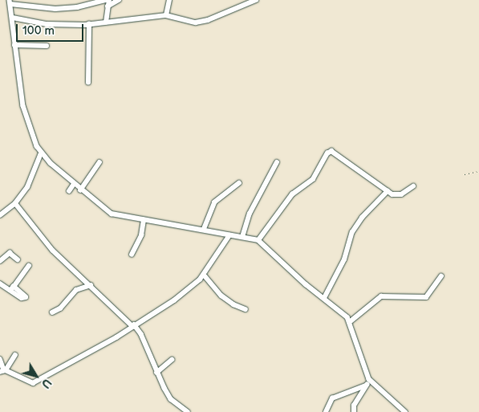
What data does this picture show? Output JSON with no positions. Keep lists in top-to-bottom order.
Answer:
{
  "scale_bar": "100 m",
  "north": "bottom right"
}
